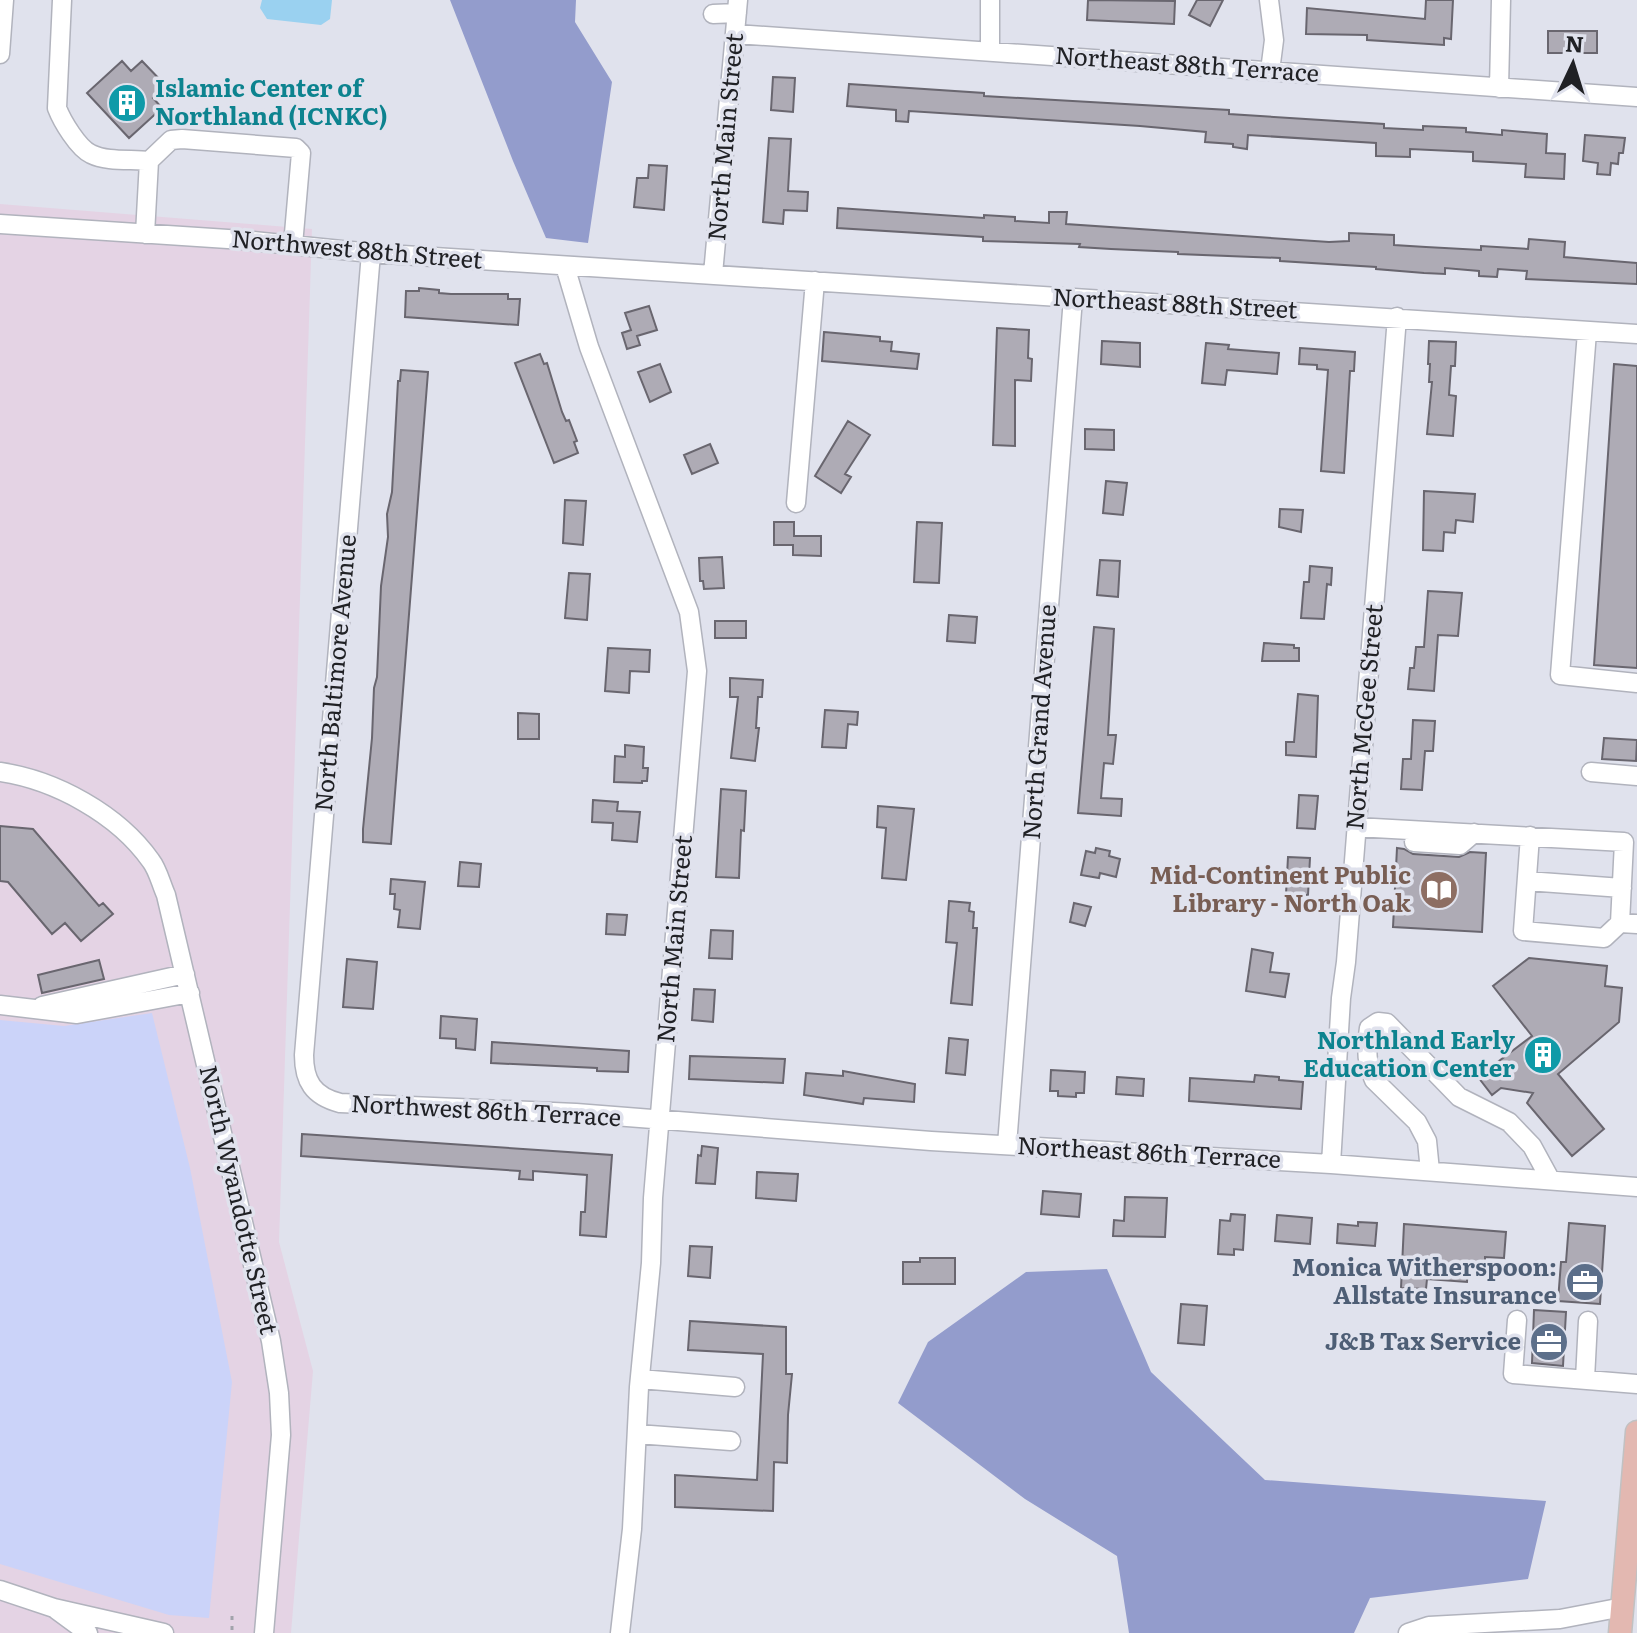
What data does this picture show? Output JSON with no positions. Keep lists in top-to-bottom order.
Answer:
{
  "streets": {
    "street": [
      "Northeast 88th Terrace",
      "North Main Street",
      "Northwest 88th Street",
      "Northeast 88th Street",
      "North Baltimore Avenue",
      "North McGee Street",
      "North Grand Avenue",
      "Northwest 86th Terrace",
      "Northeast 86th Terrace",
      "North Wyandotte Street"
    ]
  },
  "crossings": [
    ["Northeast 88th Terrace", "North Main Street"],
    ["North Main Street", "Northwest 88th Street"],
    ["North Main Street", "Northeast 88th Street"],
    ["North Main Street", "Northwest 86th Terrace"],
    ["North Main Street", "Northeast 86th Terrace"],
    ["Northwest 88th Street", "Northeast 88th Street"],
    ["Northwest 88th Street", "North Baltimore Avenue"],
    ["Northeast 88th Street", "North McGee Street"],
    ["Northeast 88th Street", "North Grand Avenue"],
    ["North Baltimore Avenue", "Northwest 86th Terrace"],
    ["North McGee Street", "Northeast 86th Terrace"],
    ["North Grand Avenue", "Northeast 86th Terrace"],
    ["Northwest 86th Terrace", "Northeast 86th Terrace"]
  ],
  "places": {
    "building": ["Islamic Center of Northland (ICNKC)", "Northland Early Education Center"],
    "library": ["Mid-Continent Public Library - North Oak"],
    "office": ["Monica Witherspoon: Allstate Insurance", "J&B Tax Service"]
  },
  "north": "top"
}
